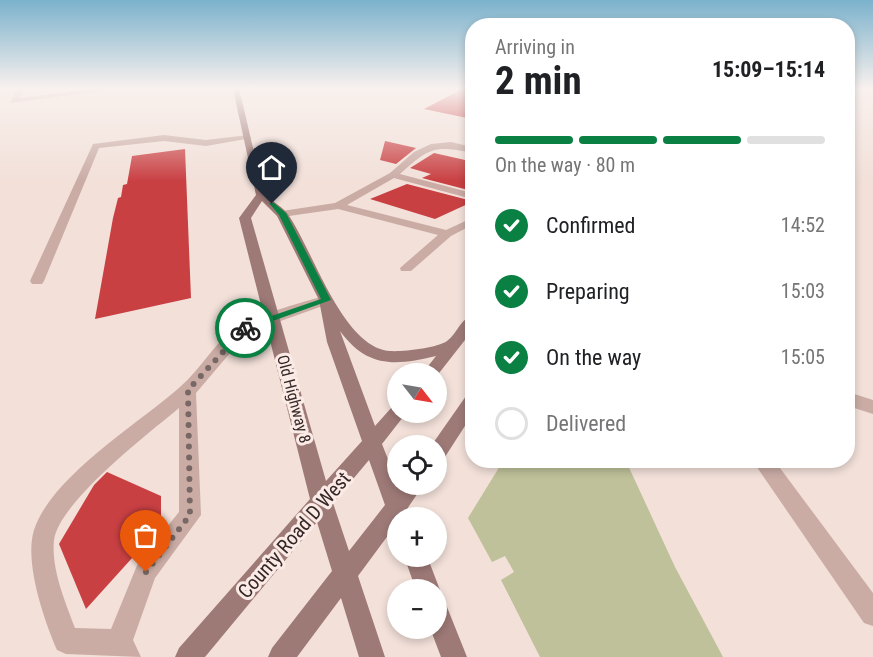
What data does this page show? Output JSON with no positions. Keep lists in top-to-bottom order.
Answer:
{
  "streets": {
    "street": ["Old Highway 8", "County Road D West"]
  },
  "crossings": [
    ["Old Highway 8", "County Road D West"]
  ],
  "north": "bottom right",
  "page": {
    "heading": ["2 min", "Arriving in", "15:09–15:14"],
    "bar": "On the way · 80 m",
    "list": [
      ["Confirmed", "14:52"],
      ["Preparing", "15:03"],
      ["On the way", "15:05"],
      "Delivered"
    ],
    "map_buttons": ["+", "−"]
  }
}
